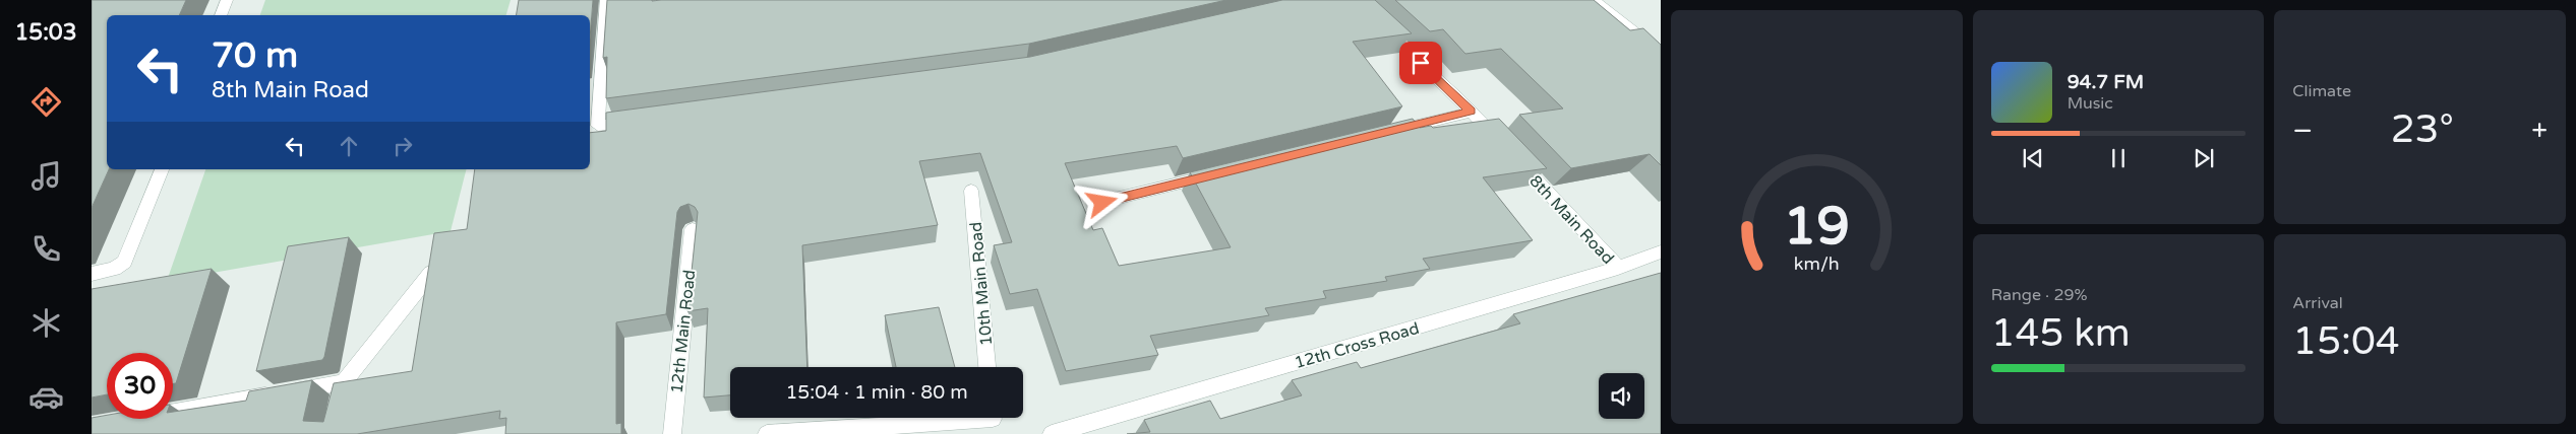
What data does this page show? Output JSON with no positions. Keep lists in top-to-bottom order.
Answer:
{
  "streets": {
    "street": [
      "8th Main Road",
      "10th Main Road",
      "12th Main Road",
      "12th Cross Road"
    ]
  },
  "crossings": [
    ["8th Main Road", "12th Cross Road"]
  ],
  "page": {
    "tabs": "15:03",
    "tile": [
      "Climate",
      ["Range · 29%", "145 km"],
      ["Arrival", "15:04"]
    ],
    "turn": ["70 m", "8th Main Road"],
    "song": ["94.7 FM", "Music"],
    "heat": ["−", "23°", "+"],
    "limit": "30",
    "trip": "15:04 · 1 min · 80 m",
    "gauge": ["19", "km/h"]
  }
}
